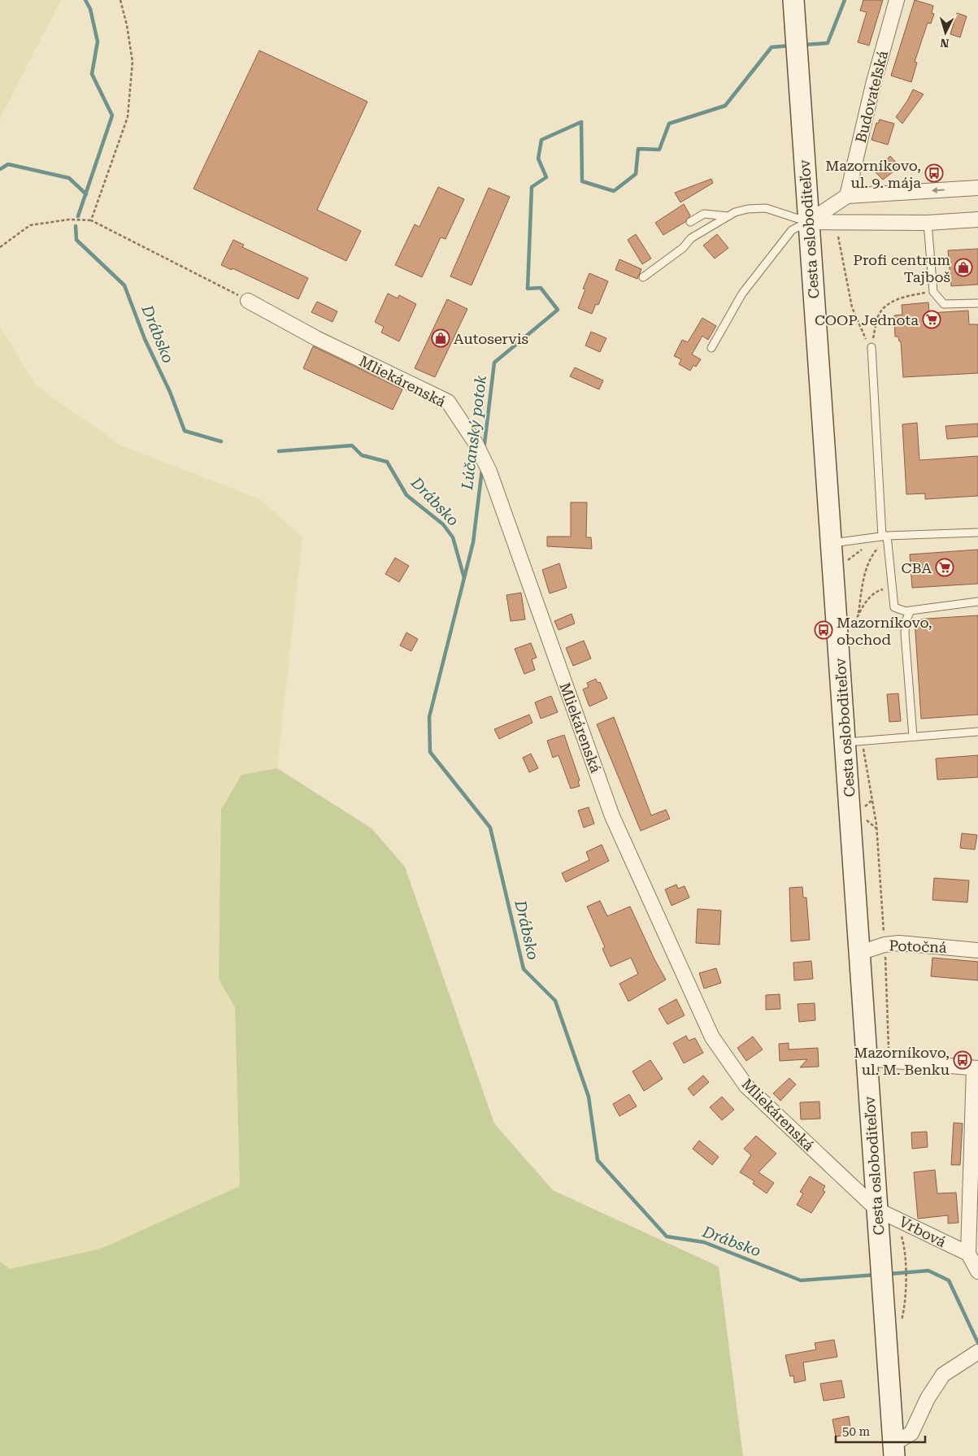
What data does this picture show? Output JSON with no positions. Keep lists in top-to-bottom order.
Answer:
{
  "streets": {
    "main road": ["Cesta osloboditeľov"],
    "street": [
      "Budovateľská",
      "Mliekárenská",
      "Potočná",
      "Vrbová"
    ]
  },
  "crossings": [
    ["Cesta osloboditeľov", "Mliekárenská"],
    ["Cesta osloboditeľov", "Potočná"],
    ["Cesta osloboditeľov", "Vrbová"],
    ["Mliekárenská", "Vrbová"]
  ],
  "water": ["Drábsko", "Lúčanský potok"],
  "places": {
    "bus stop": ["Mazorníkovo, ul. 9. mája", "Mazorníkovo, obchod", "Mazorníkovo, ul. M. Benku"],
    "shop": ["Profi centrum Tajboš", "Autoservis"],
    "supermarket": ["COOP Jednota", "CBA"]
  },
  "scale_bar": "50 m",
  "north": "bottom"
}
